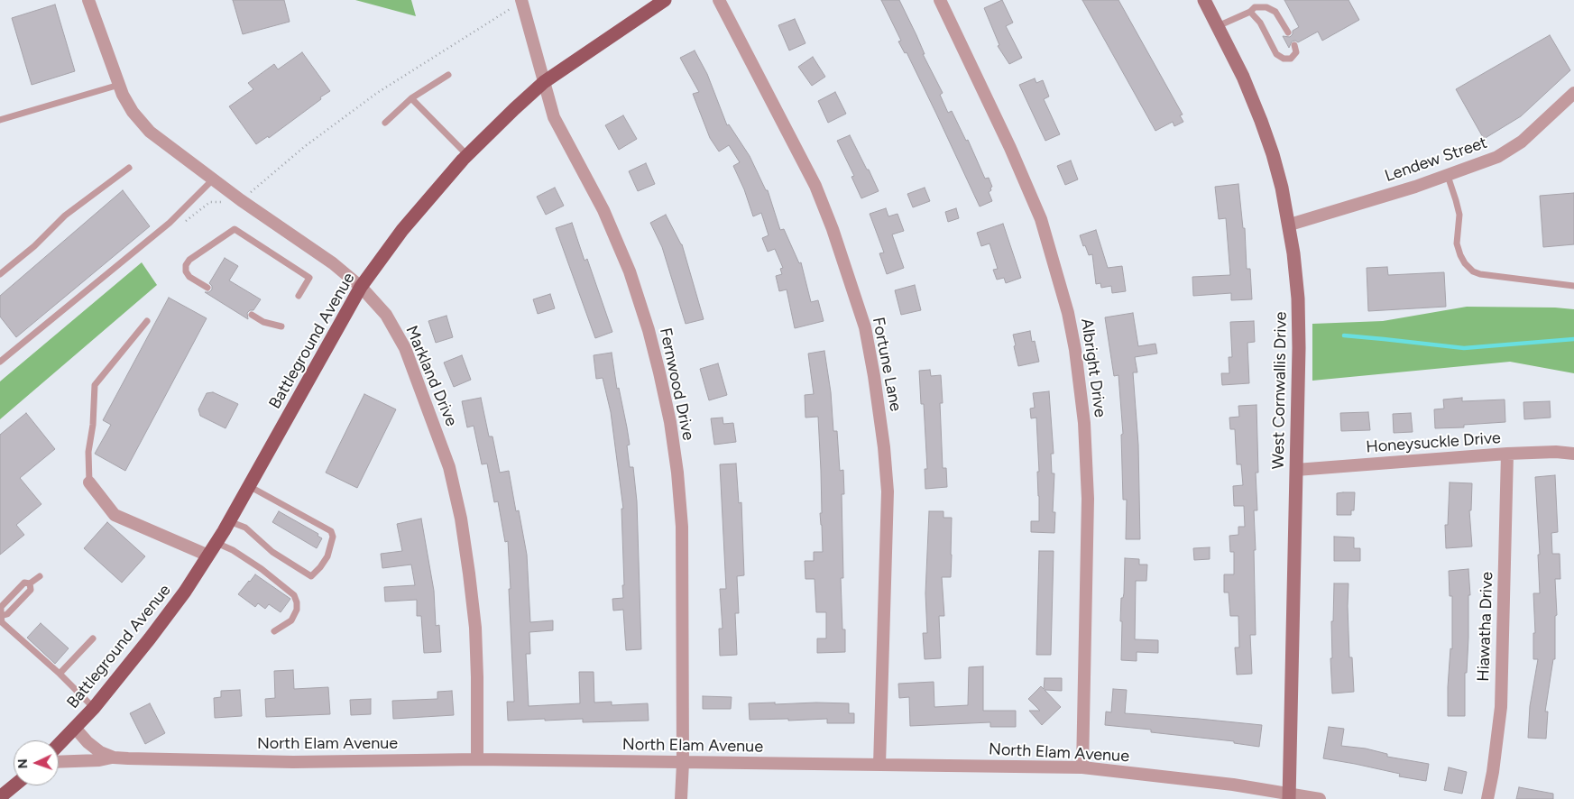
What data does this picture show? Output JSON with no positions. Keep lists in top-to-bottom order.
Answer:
{
  "streets": {
    "main road": ["Battleground Avenue"],
    "street": [
      "Lendew Street",
      "Fortune Lane",
      "Albright Drive",
      "Markland Drive",
      "Fernwood Drive",
      "West Cornwallis Drive",
      "Honeysuckle Drive",
      "Hiawatha Drive",
      "North Elam Avenue"
    ]
  },
  "crossings": [
    ["Lendew Street", "West Cornwallis Drive"],
    ["Battleground Avenue", "Markland Drive"],
    ["Battleground Avenue", "Fernwood Drive"],
    ["Battleground Avenue", "North Elam Avenue"],
    ["Fortune Lane", "North Elam Avenue"],
    ["Albright Drive", "North Elam Avenue"],
    ["Markland Drive", "North Elam Avenue"],
    ["Fernwood Drive", "North Elam Avenue"],
    ["West Cornwallis Drive", "Honeysuckle Drive"],
    ["West Cornwallis Drive", "North Elam Avenue"],
    ["Honeysuckle Drive", "Hiawatha Drive"]
  ],
  "north": "left"
}
